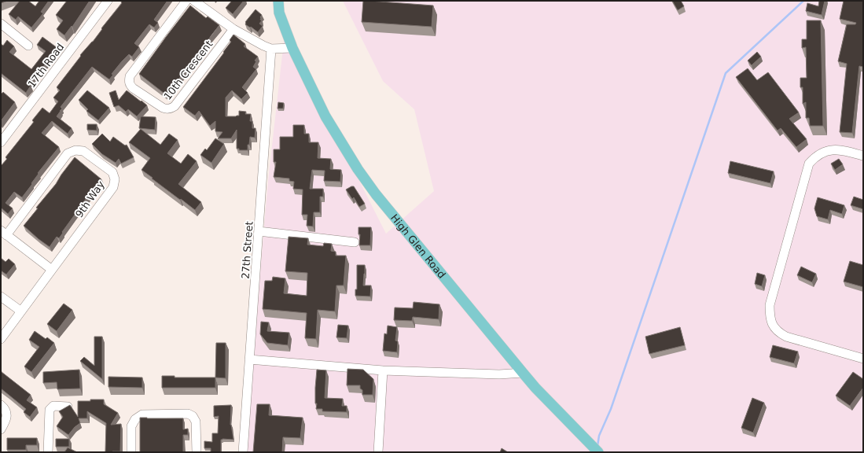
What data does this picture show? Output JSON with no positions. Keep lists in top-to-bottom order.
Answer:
{
  "streets": {
    "main road": ["High Glen Road"],
    "street": [
      "17th Road",
      "10th Crescent",
      "9th Way",
      "27th Street"
    ]
  }
}
